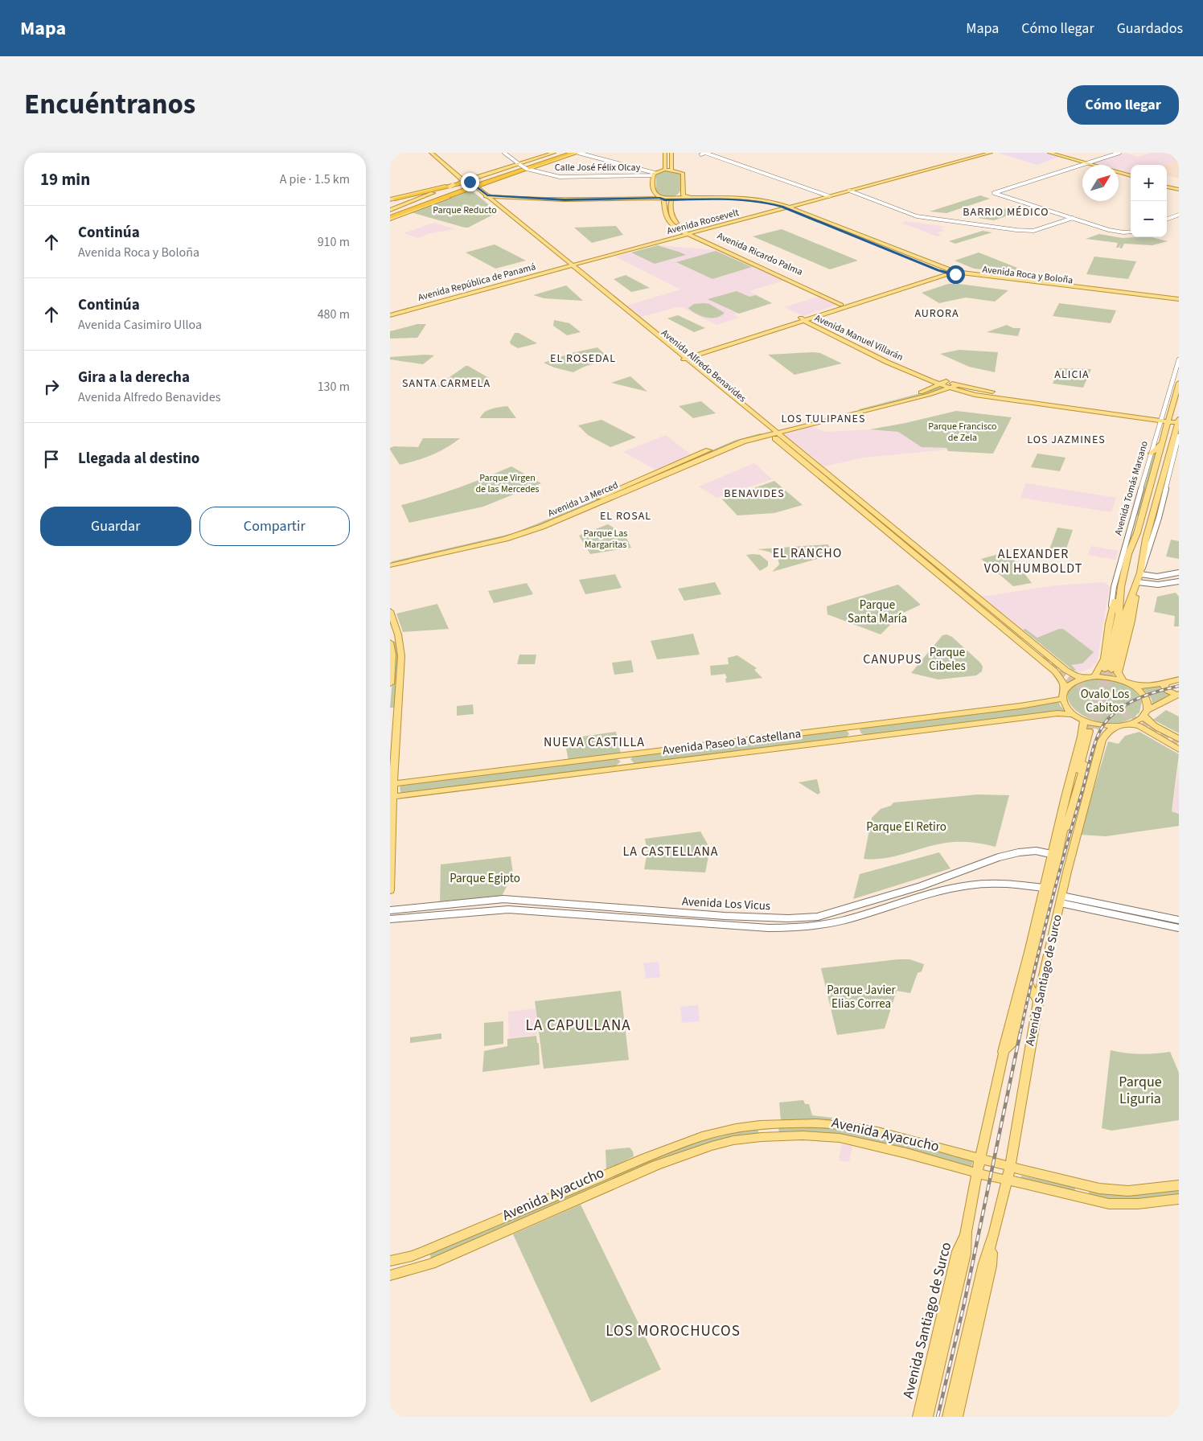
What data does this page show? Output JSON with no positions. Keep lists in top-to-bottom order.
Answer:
{
  "streets": {
    "main road": [
      "Avenida Roosevelt",
      "Avenida Ricardo Palma",
      "Avenida Roca y Boloña",
      "Avenida República de Panamá",
      "Avenida Manuel Villarán",
      "Avenida Alfredo Benavides",
      "Avenida Tomás Marsano",
      "Avenida La Merced",
      "Avenida Paseo la Castellana",
      "Avenida Santiago de Surco",
      "Avenida Ayacucho"
    ],
    "street": ["Calle José Félix Olcay", "Avenida Los Vicus"]
  },
  "crossings": [
    ["Calle José Félix Olcay", "Avenida Ricardo Palma"],
    ["Calle José Félix Olcay", "Avenida Roca y Boloña"],
    ["Avenida Roosevelt", "Avenida Ricardo Palma"],
    ["Avenida Roosevelt", "Avenida Roca y Boloña"],
    ["Avenida Roosevelt", "Avenida República de Panamá"],
    ["Avenida Ricardo Palma", "Avenida Roca y Boloña"],
    ["Avenida República de Panamá", "Avenida Alfredo Benavides"],
    ["Avenida Manuel Villarán", "Avenida Tomás Marsano"],
    ["Avenida Alfredo Benavides", "Avenida Tomás Marsano"],
    ["Avenida Alfredo Benavides", "Avenida La Merced"],
    ["Avenida Alfredo Benavides", "Avenida Paseo la Castellana"],
    ["Avenida Alfredo Benavides", "Avenida Santiago de Surco"],
    ["Avenida Tomás Marsano", "Avenida Paseo la Castellana"],
    ["Avenida Tomás Marsano", "Avenida Santiago de Surco"],
    ["Avenida Paseo la Castellana", "Avenida Santiago de Surco"],
    ["Avenida Los Vicus", "Avenida Santiago de Surco"],
    ["Avenida Santiago de Surco", "Avenida Ayacucho"]
  ],
  "districts": [
    "BARRIO MÉDICO",
    "AURORA",
    "EL ROSEDAL",
    "ALICIA",
    "SANTA CARMELA",
    "LOS TULIPANES",
    "LOS JAZMINES",
    "BENAVIDES",
    "EL ROSAL",
    "EL RANCHO",
    "ALEXANDER VON HUMBOLDT",
    "CANUPUS",
    "NUEVA CASTILLA",
    "LA CASTELLANA",
    "LA CAPULLANA",
    "LOS MOROCHUCOS"
  ],
  "parks": [
    "Parque Reducto",
    "Parque Francisco de Zela",
    "Parque Virgen de las Mercedes",
    "Parque Las Margaritas",
    "Parque Santa María",
    "Parque Cibeles",
    "Ovalo Los Cabitos",
    "Parque El Retiro",
    "Parque Egipto",
    "Parque Javier Elias Correa",
    "Parque Liguria"
  ],
  "north": "top right",
  "page": {
    "header": "Mapa",
    "nav": ["Mapa", "Cómo llegar", "Guardados"],
    "title": "Encuéntranos",
    "buttons": [
      "Cómo llegar",
      ["Guardar", "Compartir"]
    ],
    "heading": ["19 min", "A pie · 1.5 km"],
    "map_buttons": ["+", "−"],
    "list": [
      ["Continúa", "Avenida Roca y Boloña", "910 m"],
      ["Continúa", "Avenida Casimiro Ulloa", "480 m"],
      ["Gira a la derecha", "Avenida Alfredo Benavides", "130 m"],
      "Llegada al destino"
    ]
  }
}
